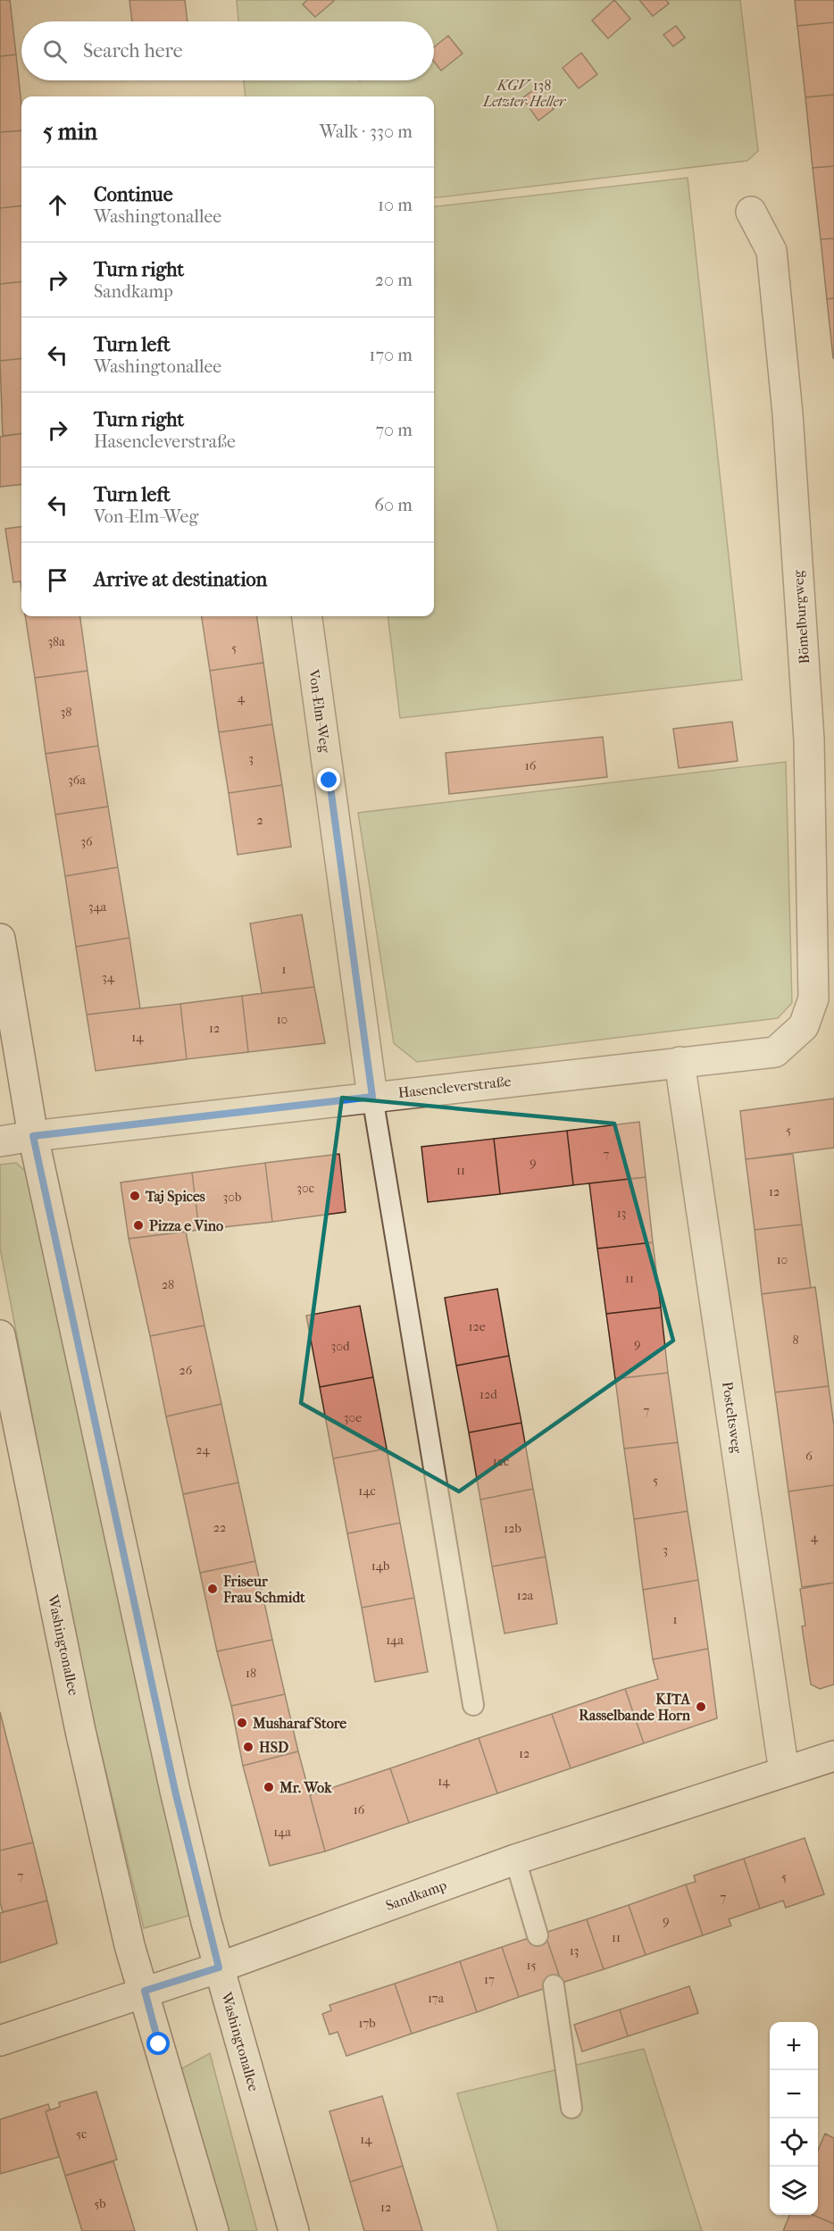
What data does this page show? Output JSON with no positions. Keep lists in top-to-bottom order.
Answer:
{
  "streets": {
    "street": [
      "Bömelburgweg",
      "Von-Elm-Weg",
      "Hasencleverstraße",
      "Posteltsweg",
      "Washingtonallee",
      "Sandkamp"
    ]
  },
  "crossings": [
    ["Bömelburgweg", "Hasencleverstraße"],
    ["Von-Elm-Weg", "Hasencleverstraße"],
    ["Hasencleverstraße", "Posteltsweg"],
    ["Hasencleverstraße", "Washingtonallee"],
    ["Posteltsweg", "Sandkamp"],
    ["Washingtonallee", "Sandkamp"]
  ],
  "parks": ["KGV 138 Letzter Heller"],
  "places": [
    "Taj Spices",
    "Pizza e Vino",
    "Friseur Frau Schmidt",
    "KITA Rasselbande Horn",
    "Musharaf Store",
    "HSD",
    "Mr. Wok"
  ],
  "house_numbers": [
    "38a",
    "5",
    "4",
    "38",
    "3",
    "16",
    "36a",
    "2",
    "36",
    "34a",
    "1",
    "34",
    "10",
    "12",
    "14",
    "5",
    "7",
    "9",
    "11",
    "30c",
    "12",
    "30b",
    "13",
    "10",
    "11",
    "28",
    "12e",
    "8",
    "9",
    "30d",
    "26",
    "12d",
    "7",
    "30e",
    "24",
    "6",
    "12c",
    "5",
    "14c",
    "22",
    "12b",
    "4",
    "3",
    "14b",
    "12a",
    "1",
    "14a",
    "18",
    "12",
    "14",
    "16",
    "14a",
    "7",
    "5",
    "7",
    "9",
    "11",
    "13",
    "15",
    "17",
    "17a",
    "17b",
    "5c",
    "14",
    "5b",
    "12"
  ],
  "page": {
    "search": "Search here",
    "heading": ["5 min", "Walk · 330 m"],
    "list": [
      ["Continue", "Washingtonallee", "10 m"],
      ["Turn right", "Sandkamp", "20 m"],
      ["Turn left", "Washingtonallee", "170 m"],
      ["Turn right", "Hasencleverstraße", "70 m"],
      ["Turn left", "Von-Elm-Weg", "60 m"],
      "Arrive at destination"
    ],
    "map_buttons": ["+", "−"]
  }
}
